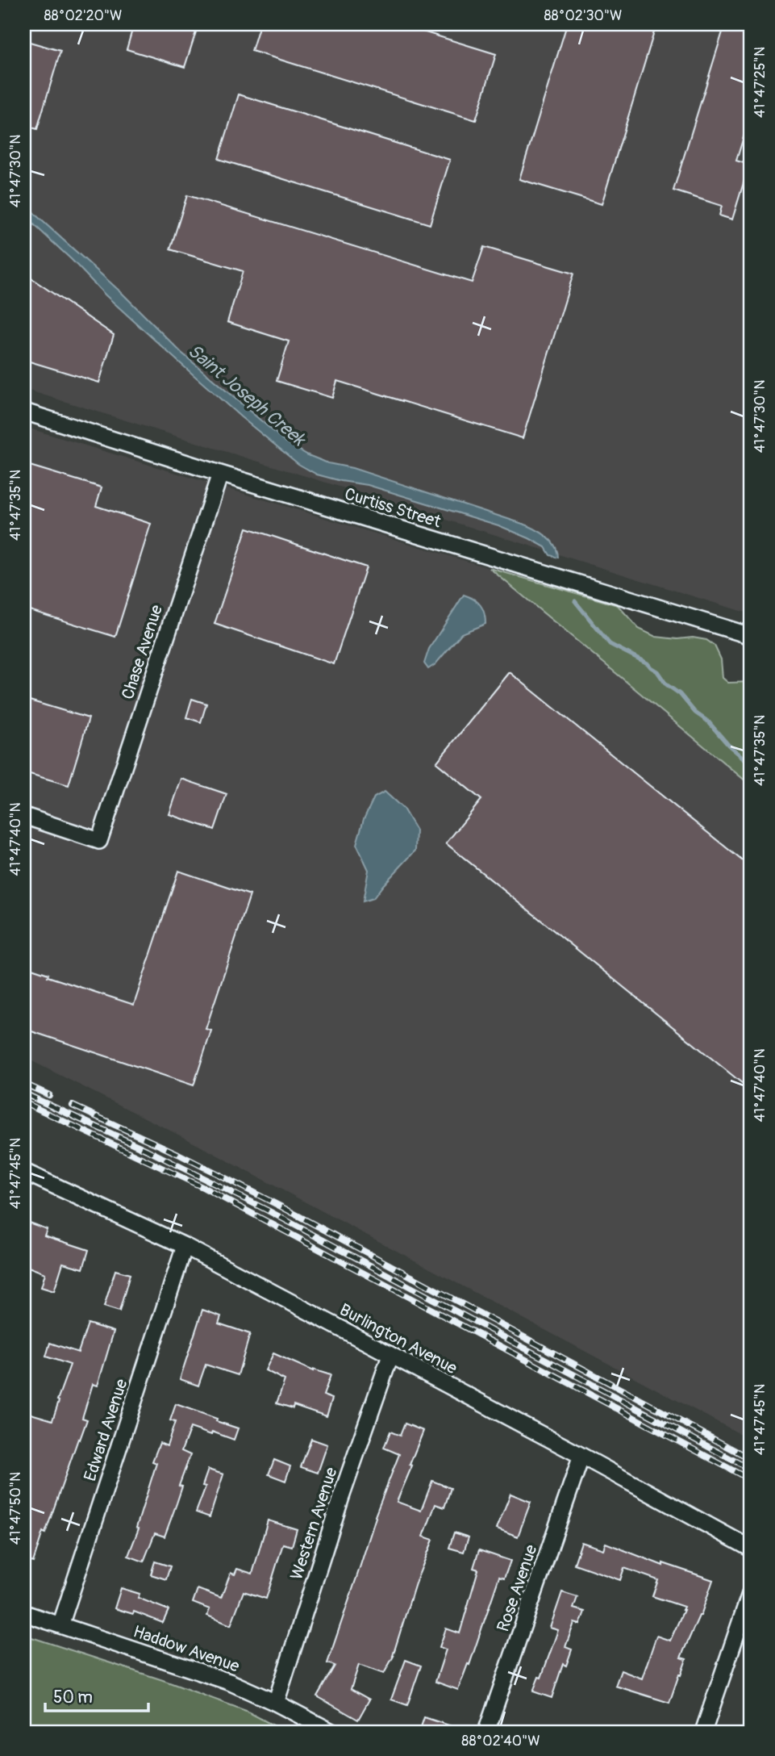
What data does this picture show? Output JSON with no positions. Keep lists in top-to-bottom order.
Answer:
{
  "streets": {
    "street": [
      "Curtiss Street",
      "Chase Avenue",
      "Burlington Avenue",
      "Edward Avenue",
      "Western Avenue",
      "Rose Avenue",
      "Haddow Avenue"
    ]
  },
  "crossings": [
    ["Curtiss Street", "Chase Avenue"],
    ["Burlington Avenue", "Edward Avenue"],
    ["Burlington Avenue", "Western Avenue"],
    ["Burlington Avenue", "Rose Avenue"],
    ["Edward Avenue", "Haddow Avenue"],
    ["Western Avenue", "Haddow Avenue"]
  ],
  "water": ["Saint Joseph Creek"],
  "scale_bar": "50 m",
  "coordinates": [
    "88°02'20\"W",
    "88°02'30\"W",
    "41°47'25\"N",
    "41°47'30\"N",
    "41°47'35\"N",
    "41°47'40\"N",
    "41°47'45\"N",
    "41°47'50\"N",
    "88°02'40\"W"
  ]
}
